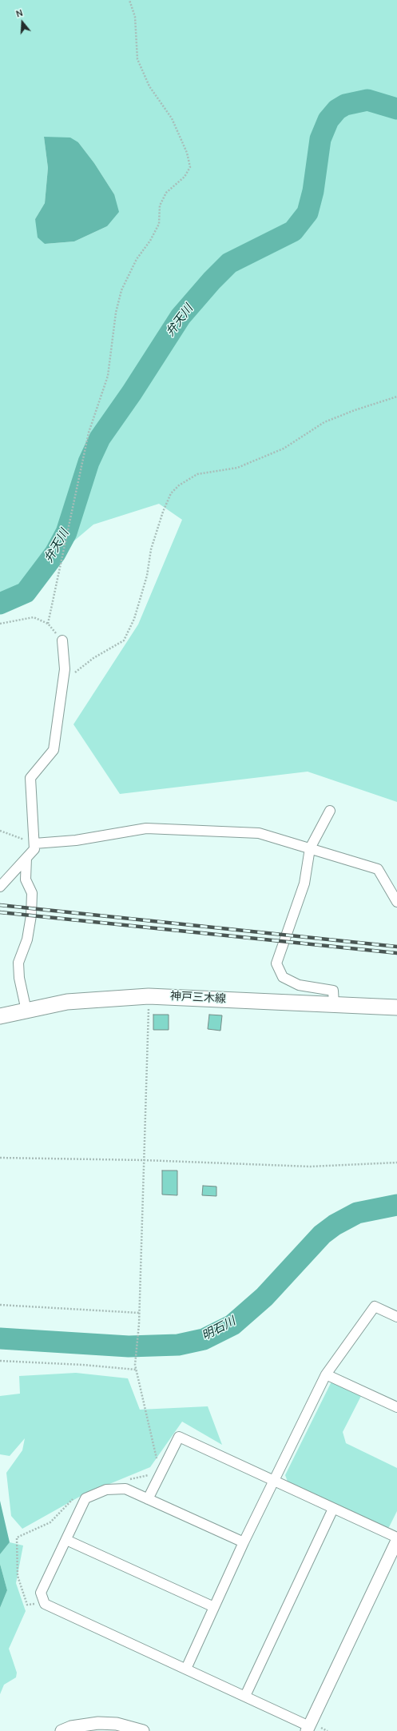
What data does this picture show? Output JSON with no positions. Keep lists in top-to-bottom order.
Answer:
{
  "streets": {
    "main road": ["神戸三木線"]
  },
  "water": ["弁天川", "明石川"],
  "north": "top"
}
